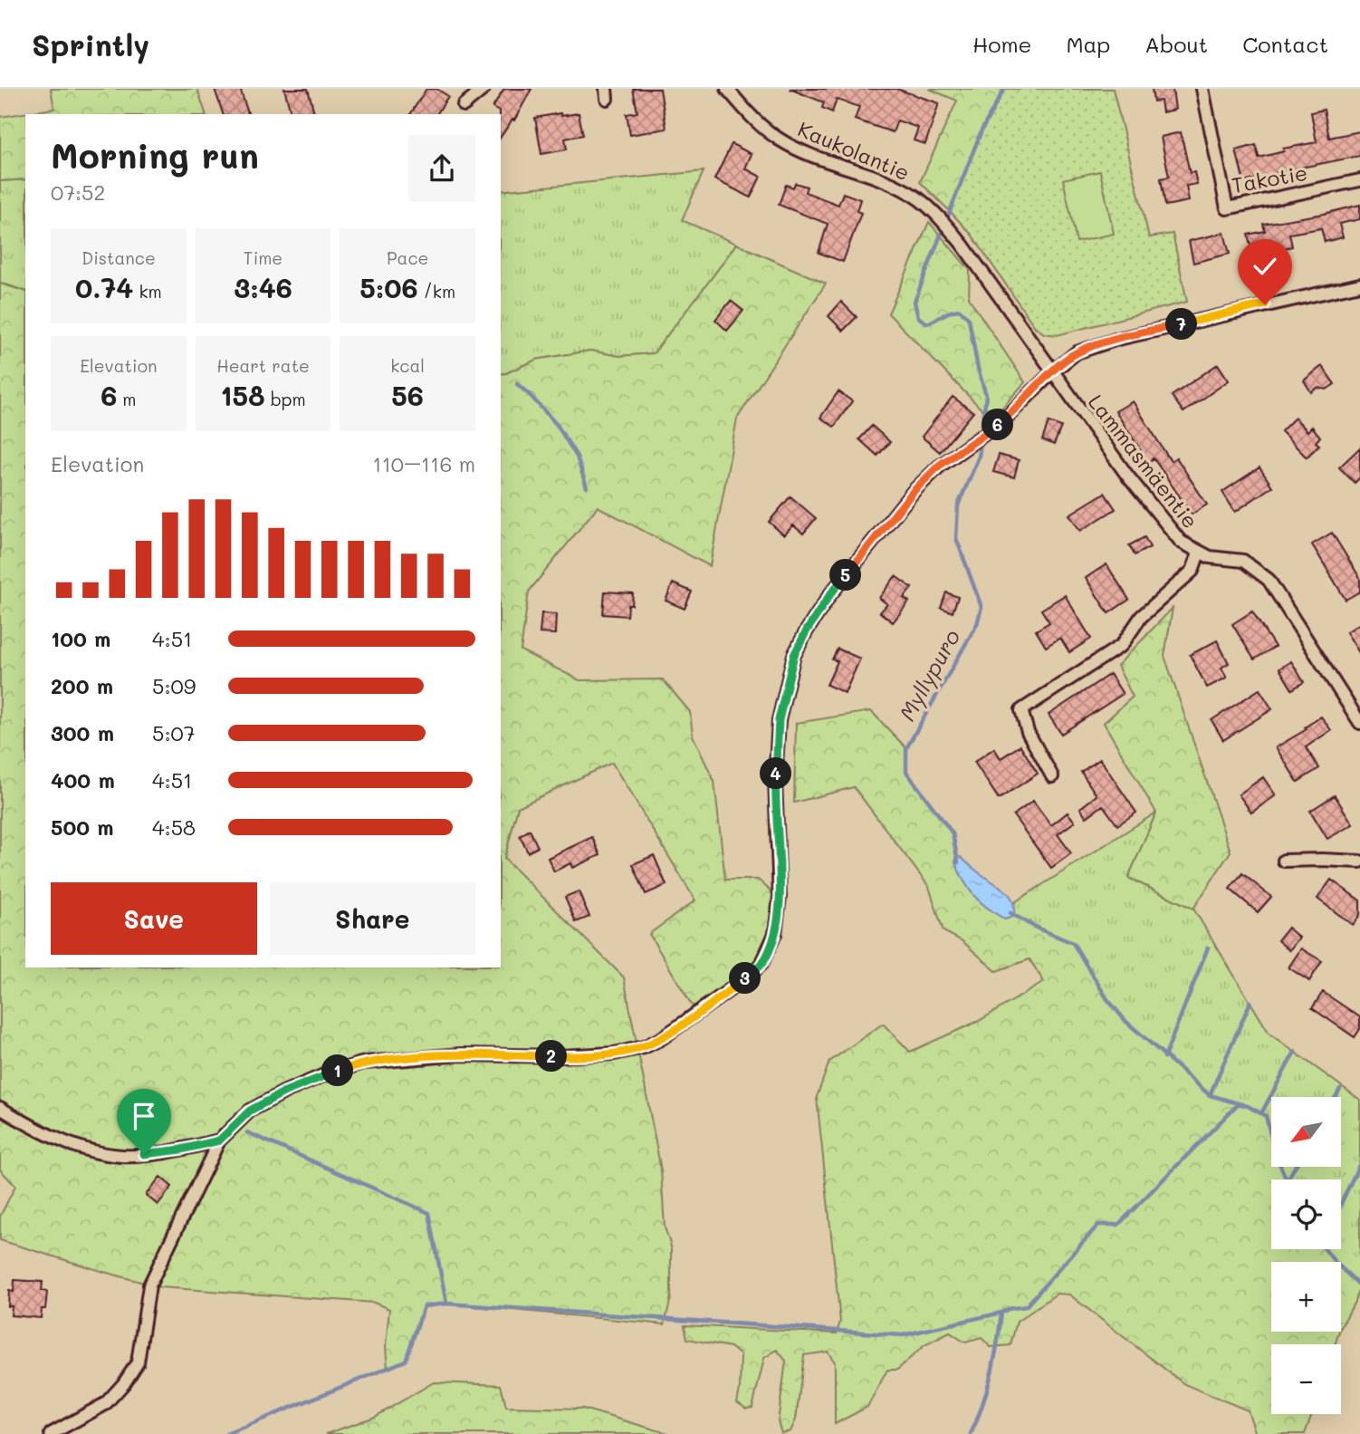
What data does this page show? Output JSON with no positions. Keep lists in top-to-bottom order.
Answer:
{
  "streets": {
    "street": ["Kaukolantie", "Takotie", "Lammasmäentie"]
  },
  "crossings": [
    ["Kaukolantie", "Lammasmäentie"]
  ],
  "water": ["Myllypuro"],
  "north": "bottom left",
  "page": {
    "header": "Sprintly",
    "nav": [
      "Home",
      "Map",
      "About",
      "Contact"
    ],
    "heading": ["Morning run", "07:52"],
    "stats": [
      ["Distance", "0.74 km"],
      ["Time", "3:46"],
      ["Pace", "5:06 /km"],
      ["Elevation", "6 m"],
      ["Heart rate", "158 bpm"],
      ["kcal", "56"]
    ],
    "pins": [
      "7",
      "6",
      "5",
      "4",
      "3",
      "2",
      "1"
    ],
    "chart": ["Elevation", "110–116 m"],
    "list": [
      {
        "name": "100 m",
        "note": "4:51"
      },
      {
        "name": "200 m",
        "note": "5:09"
      },
      {
        "name": "300 m",
        "note": "5:07"
      },
      {
        "name": "400 m",
        "note": "4:51"
      },
      {
        "name": "500 m",
        "note": "4:58"
      }
    ],
    "buttons": ["Save", "Share"],
    "map_buttons": ["+", "−"]
  }
}
